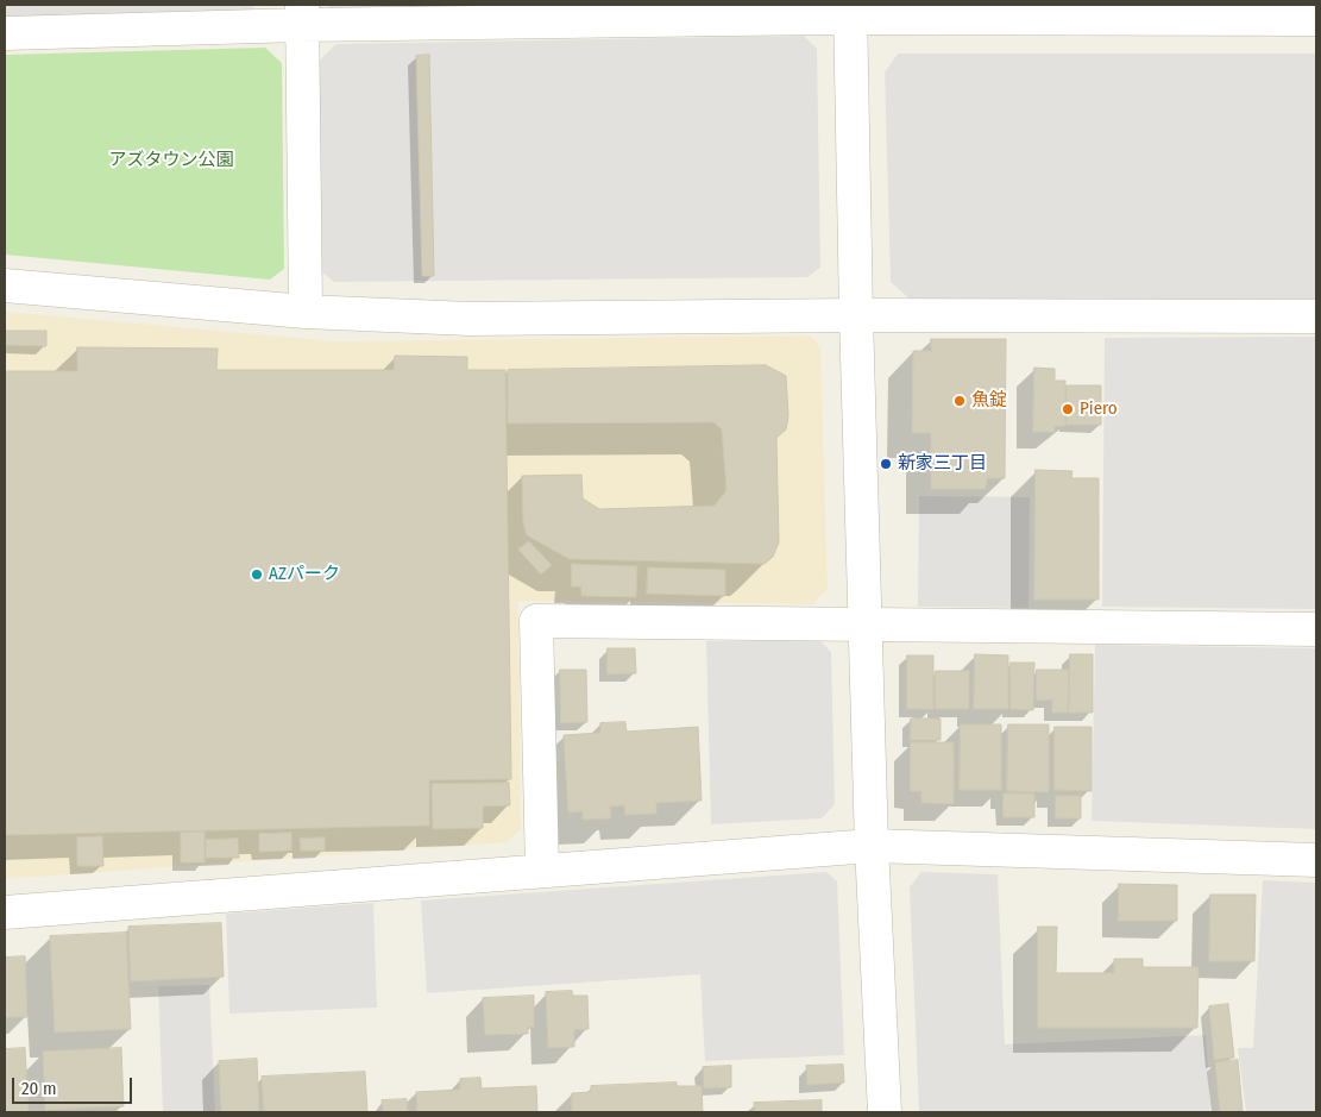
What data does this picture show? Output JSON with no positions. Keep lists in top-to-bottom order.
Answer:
{
  "parks": ["アズタウン公園"],
  "places": [
    "魚錠",
    "Piero",
    "新家三丁目",
    "AZパーク"
  ],
  "scale_bar": "20 m"
}
